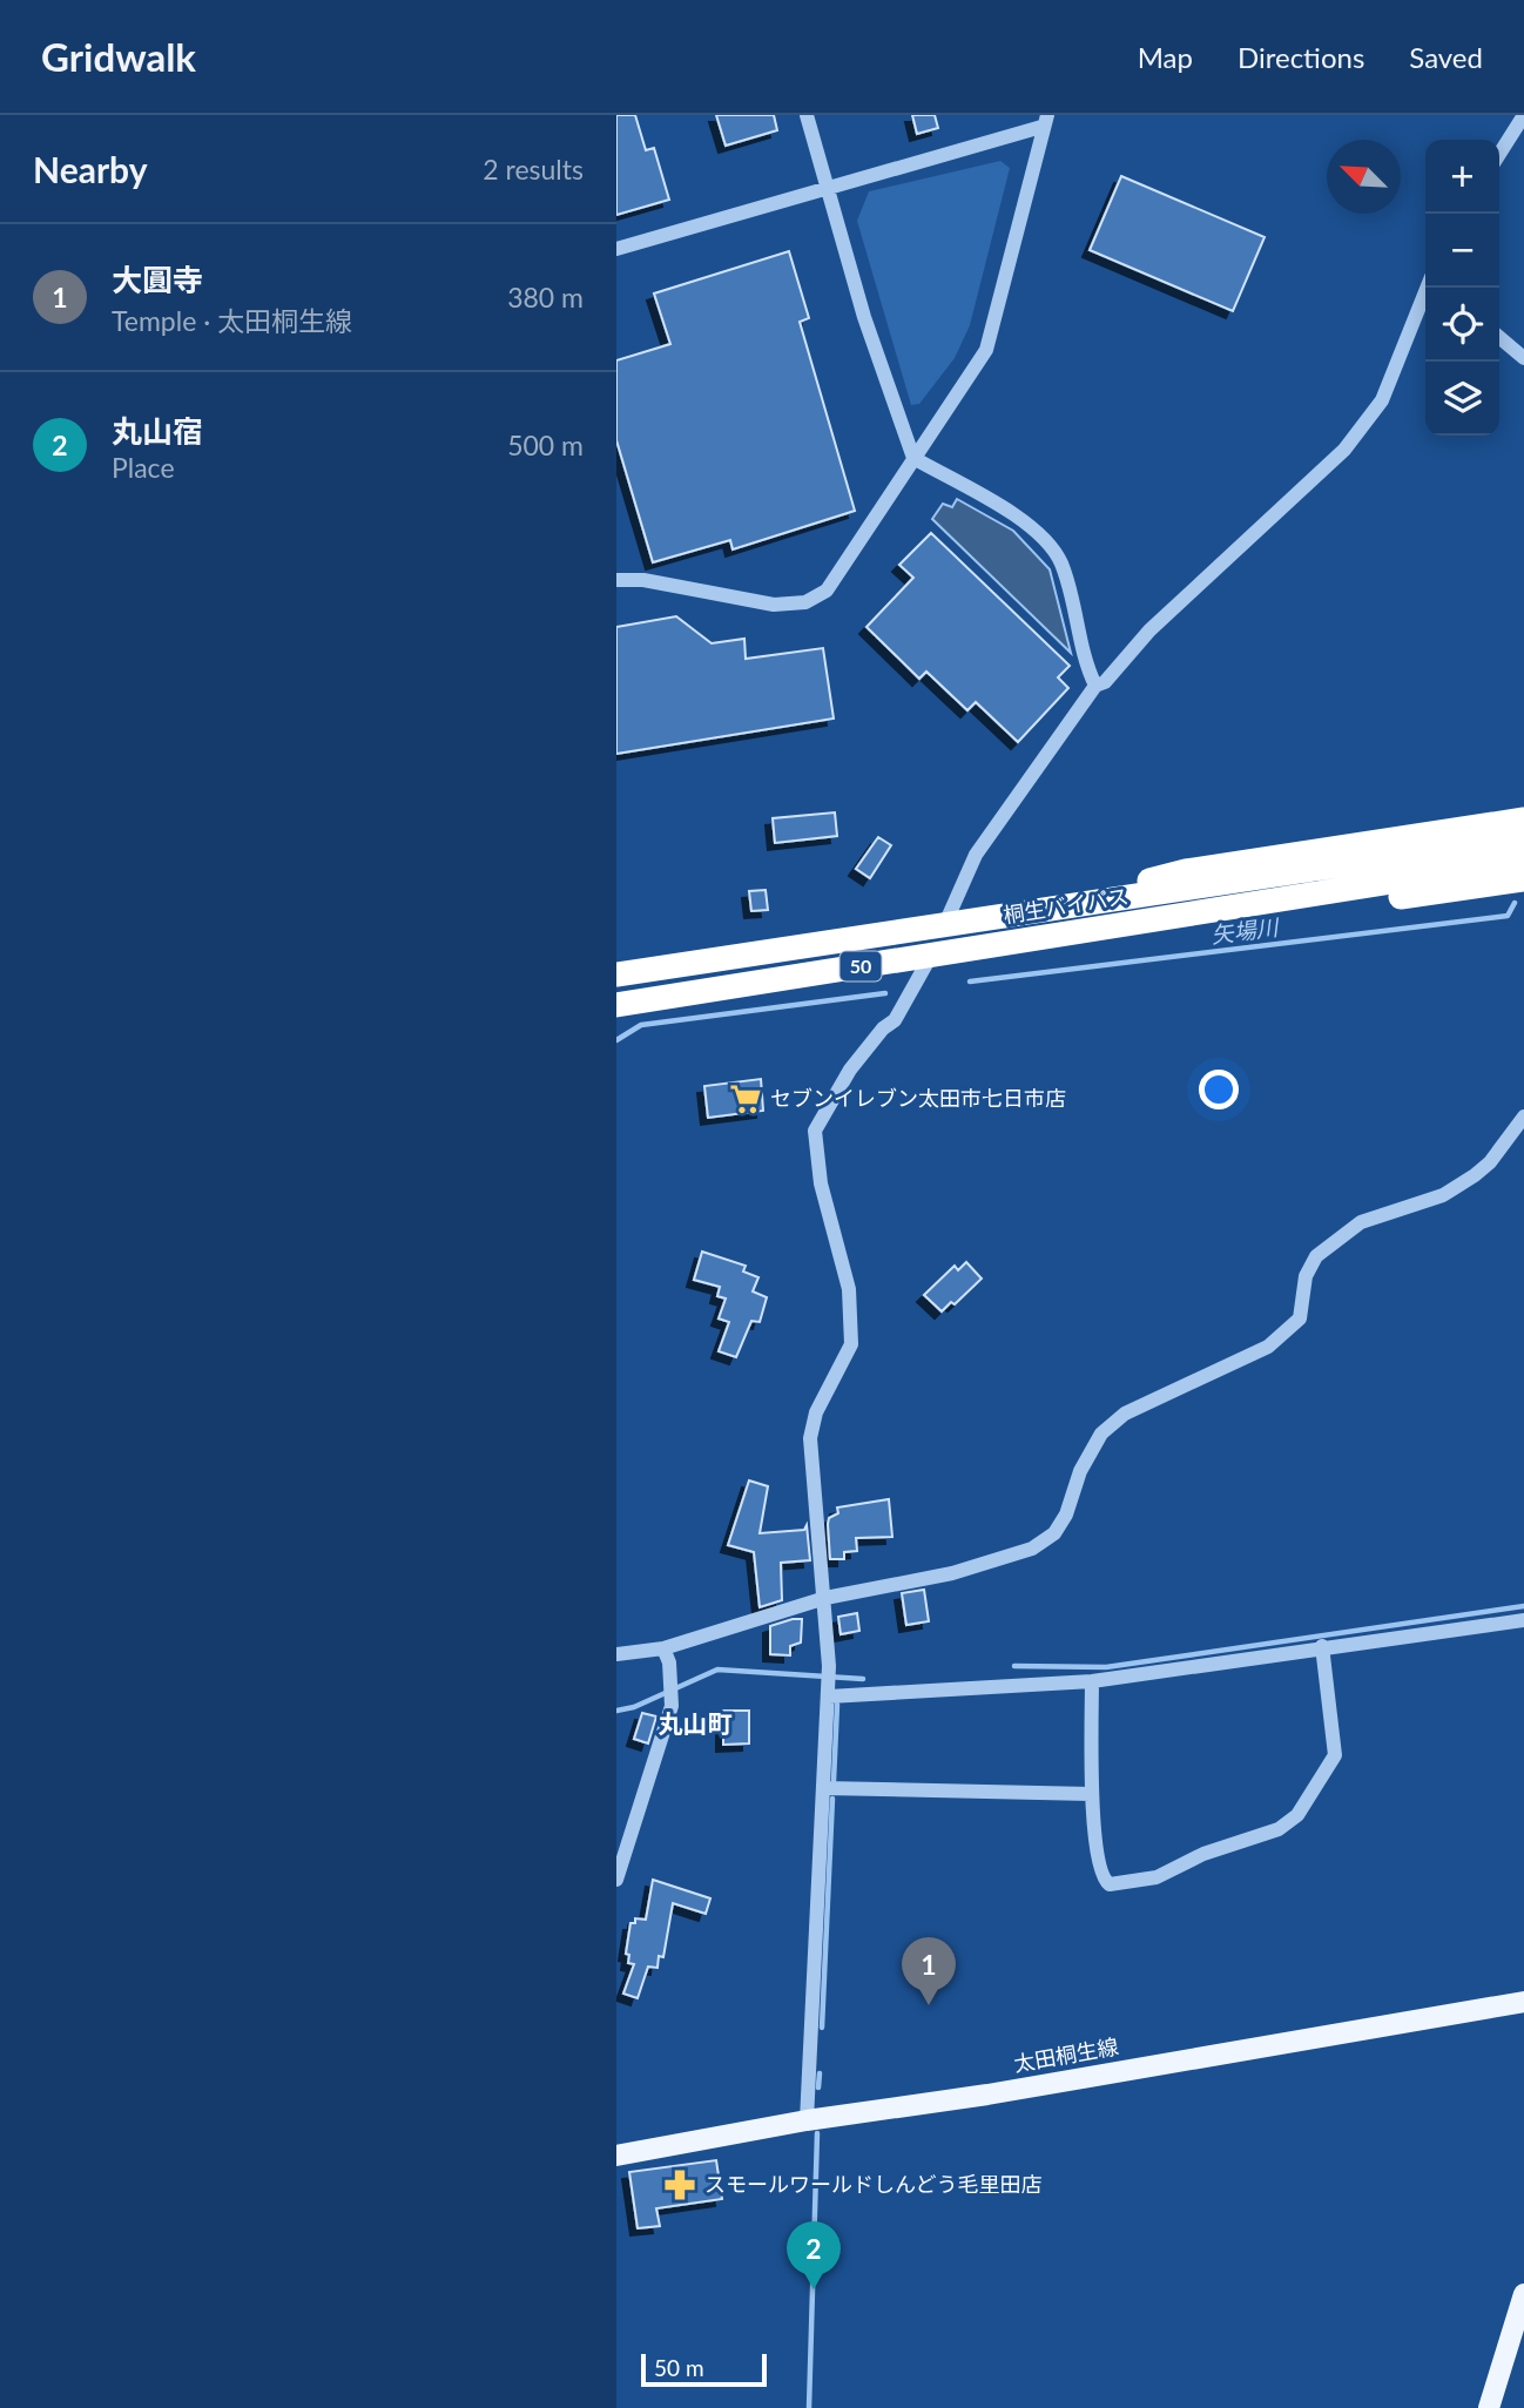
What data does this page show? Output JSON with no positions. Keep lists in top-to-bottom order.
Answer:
{
  "streets": {
    "highway": ["桐生バイパス", "50"],
    "main road": ["太田桐生線"]
  },
  "crossings": [
    ["桐生バイパス", "50"]
  ],
  "districts": ["丸山町"],
  "water": ["矢場川"],
  "places": {
    "supermarket": ["セブンイレブン太田市七日市店"],
    "pharmacy": ["スモールワールドしんどう毛里田店"]
  },
  "scale_bar": "50 m",
  "north": "top left",
  "page": {
    "header": "Gridwalk",
    "nav": ["Map", "Directions", "Saved"],
    "heading": ["Nearby", "2 results"],
    "map_buttons": ["+", "−"],
    "list": [
      {
        "mark": "1",
        "name": "大圓寺",
        "note": "Temple · 太田桐生線",
        "value": "380 m"
      },
      {
        "mark": "2",
        "name": "丸山宿",
        "note": "Place",
        "value": "500 m"
      }
    ],
    "pins": ["1", "2"],
    "scale": "50 m"
  }
}
